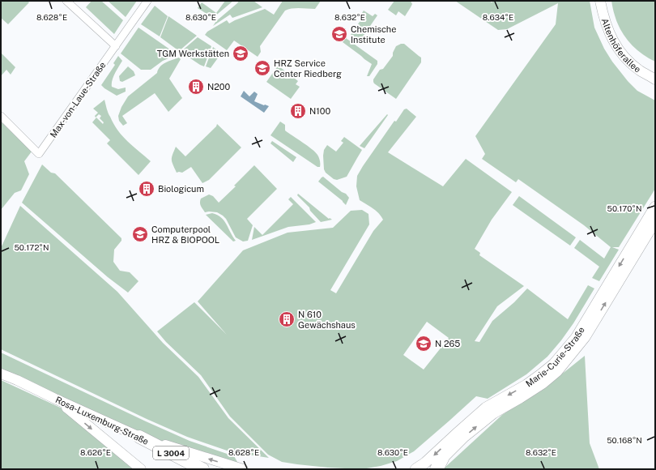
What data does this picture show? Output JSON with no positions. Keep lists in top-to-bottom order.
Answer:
{
  "streets": {
    "highway": ["Rosa-Luxemburg-Straße", "L 3004"],
    "main road": ["Altenhöferallee", "Marie-Curie-Straße"],
    "street": ["Max-von-Laue-Straße"]
  },
  "places": {
    "school or university": [
      "Chemische Institute",
      "TGM Werkstätten",
      "HRZ Service Center Riedberg",
      "Computerpool HRZ & BIOPOOL",
      "N 265"
    ],
    "building": [
      "N200",
      "N100",
      "Biologicum",
      "N 610 Gewächshaus"
    ]
  },
  "coordinates": [
    "8.628°E",
    "8.630°E",
    "8.632°E",
    "8.634°E",
    "50.170°N",
    "50.172°N",
    "50.168°N",
    "8.626°E"
  ]
}
